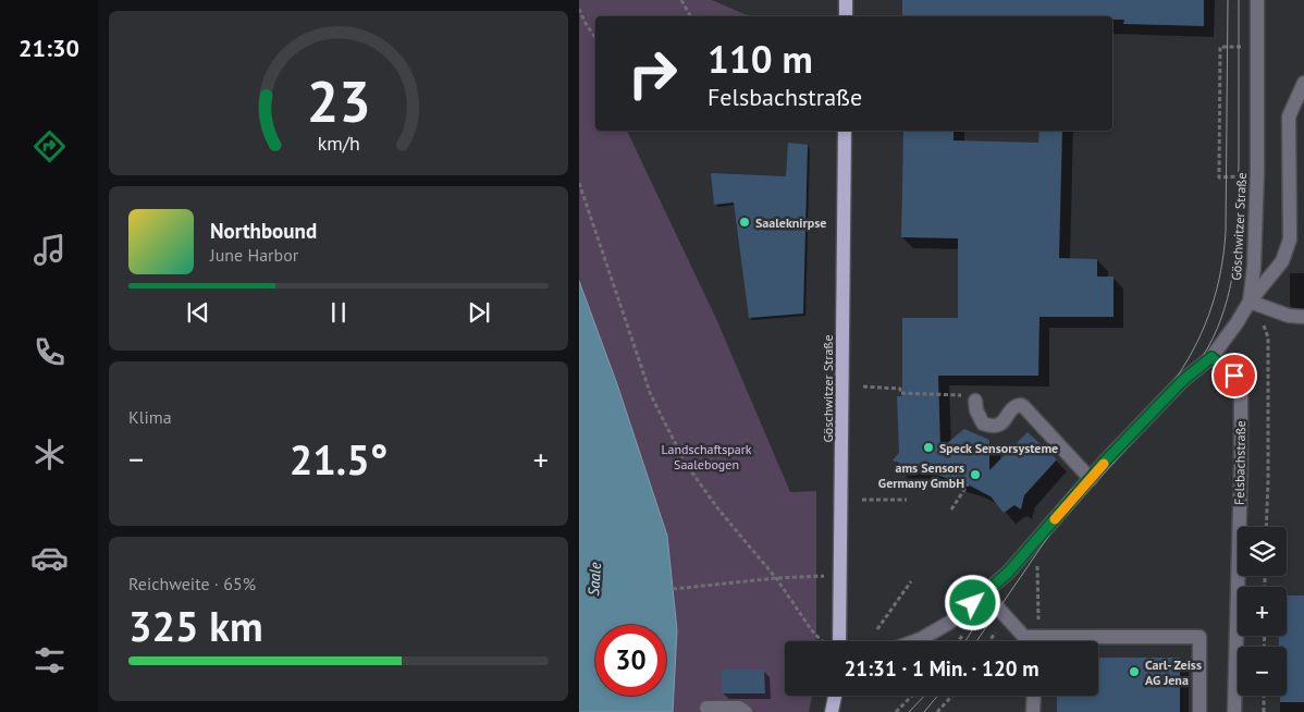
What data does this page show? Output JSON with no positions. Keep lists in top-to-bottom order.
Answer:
{
  "streets": {
    "main road": ["Göschwitzer Straße"],
    "street": ["Felsbachstraße"]
  },
  "crossings": [
    ["Göschwitzer Straße", "Felsbachstraße"]
  ],
  "water": ["Saale"],
  "parks": ["Landschaftspark Saalebogen"],
  "places": [
    "Saaleknirpse",
    "Speck Sensorsysteme",
    "ams Sensors Germany GmbH",
    "Carl- Zeiss AG Jena"
  ],
  "page": {
    "tabs": "21:30",
    "turn": ["110 m", "Felsbachstraße"],
    "song": ["Northbound", "June Harbor"],
    "tile": [
      "Klima",
      ["Reichweite · 65%", "325 km"]
    ],
    "heat": ["−", "21.5°", "+"],
    "map_buttons": ["+", "−"],
    "limit": "30",
    "trip": "21:31 · 1 Min. · 120 m",
    "gauge": ["23", "km/h"]
  }
}
